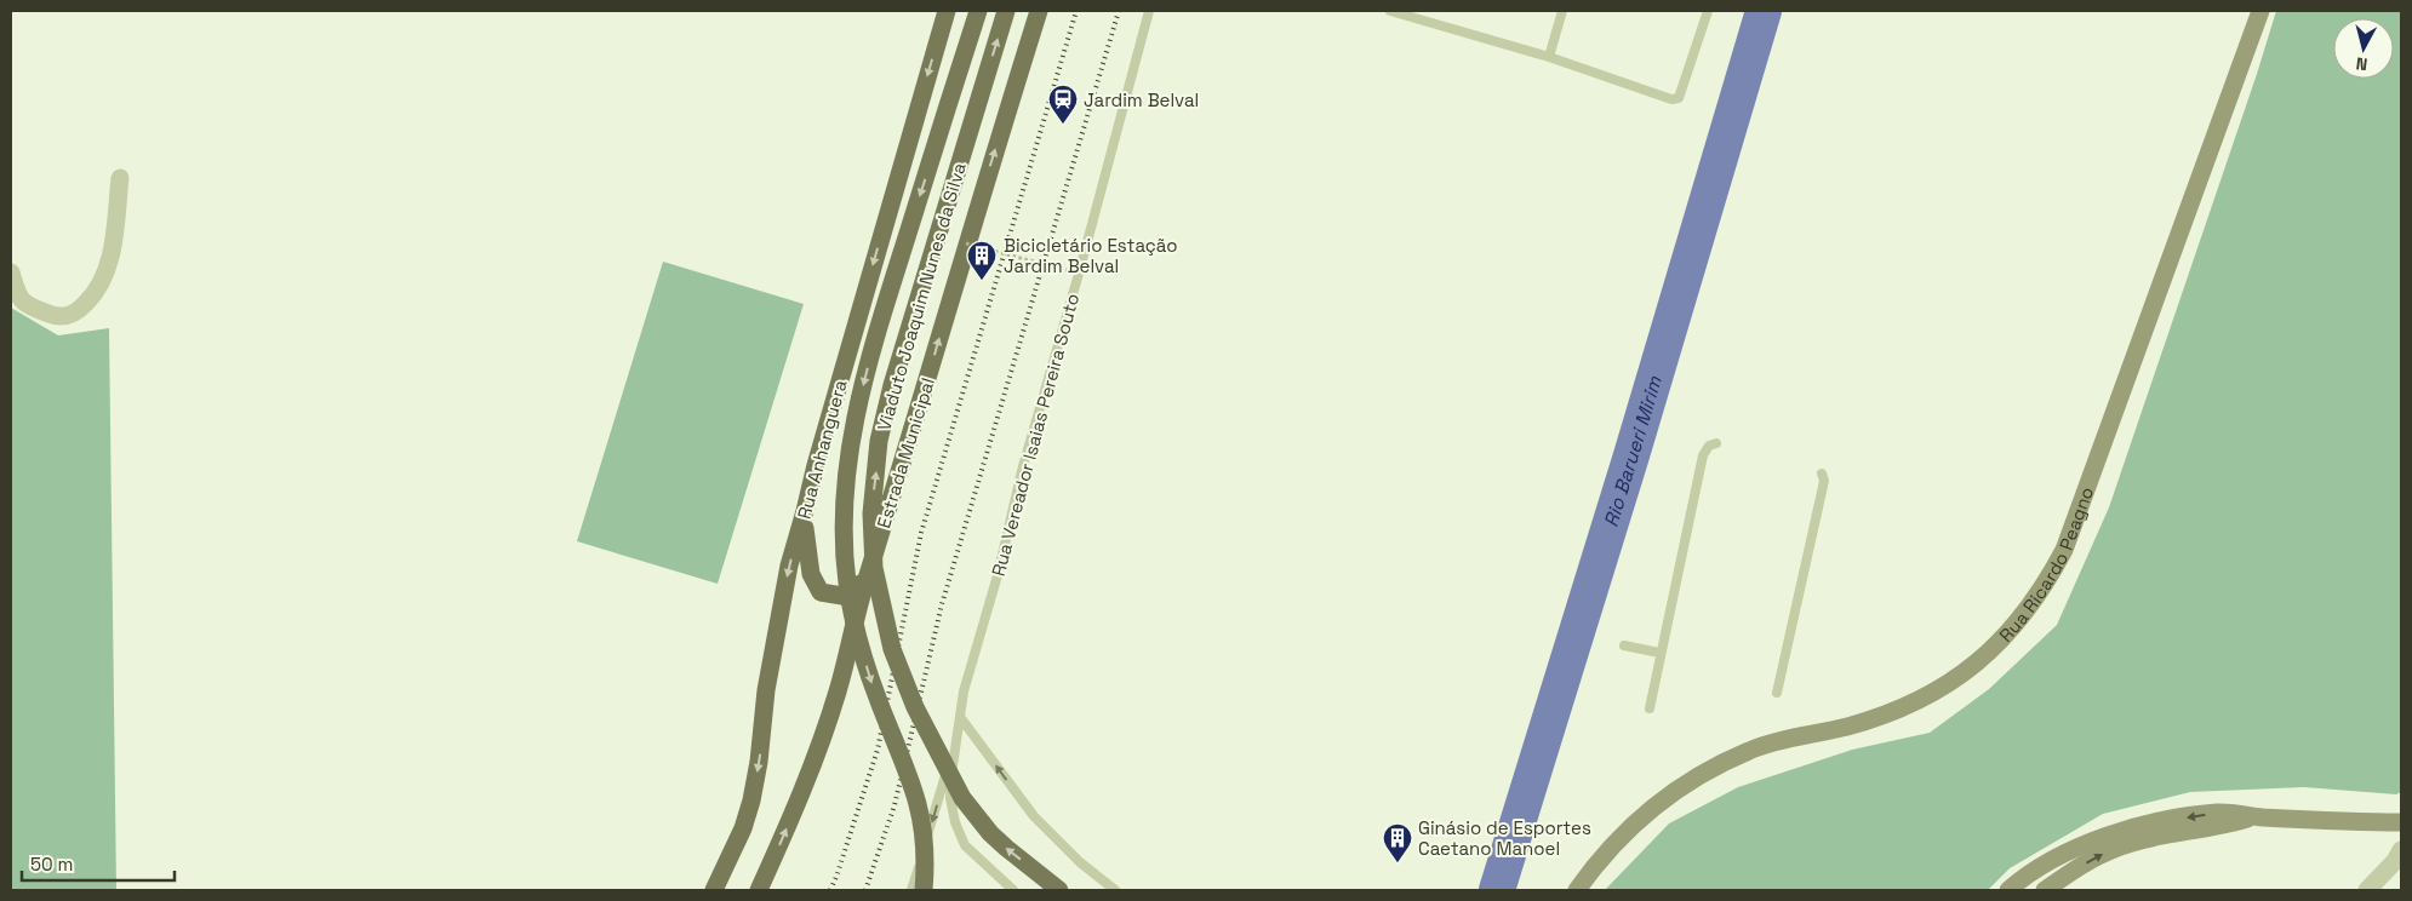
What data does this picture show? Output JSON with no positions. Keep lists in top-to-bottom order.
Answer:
{
  "streets": {
    "main road": ["Viaduto Joaquim Nunes da Silva", "Rua Anhanguera", "Estrada Municipal"],
    "street": ["Rua Ricardo Peagno"],
    "lane": ["Rua Vereador Isaias Pereira Souto"]
  },
  "one_way": ["Rua Anhanguera", "Estrada Municipal"],
  "water": ["Rio Barueri Mirim"],
  "places": {
    "station": ["Jardim Belval"],
    "building": ["Bicicletário Estação Jardim Belval", "Ginásio de Esportes Caetano Manoel"]
  },
  "scale_bar": "50 m",
  "north": "bottom"
}
